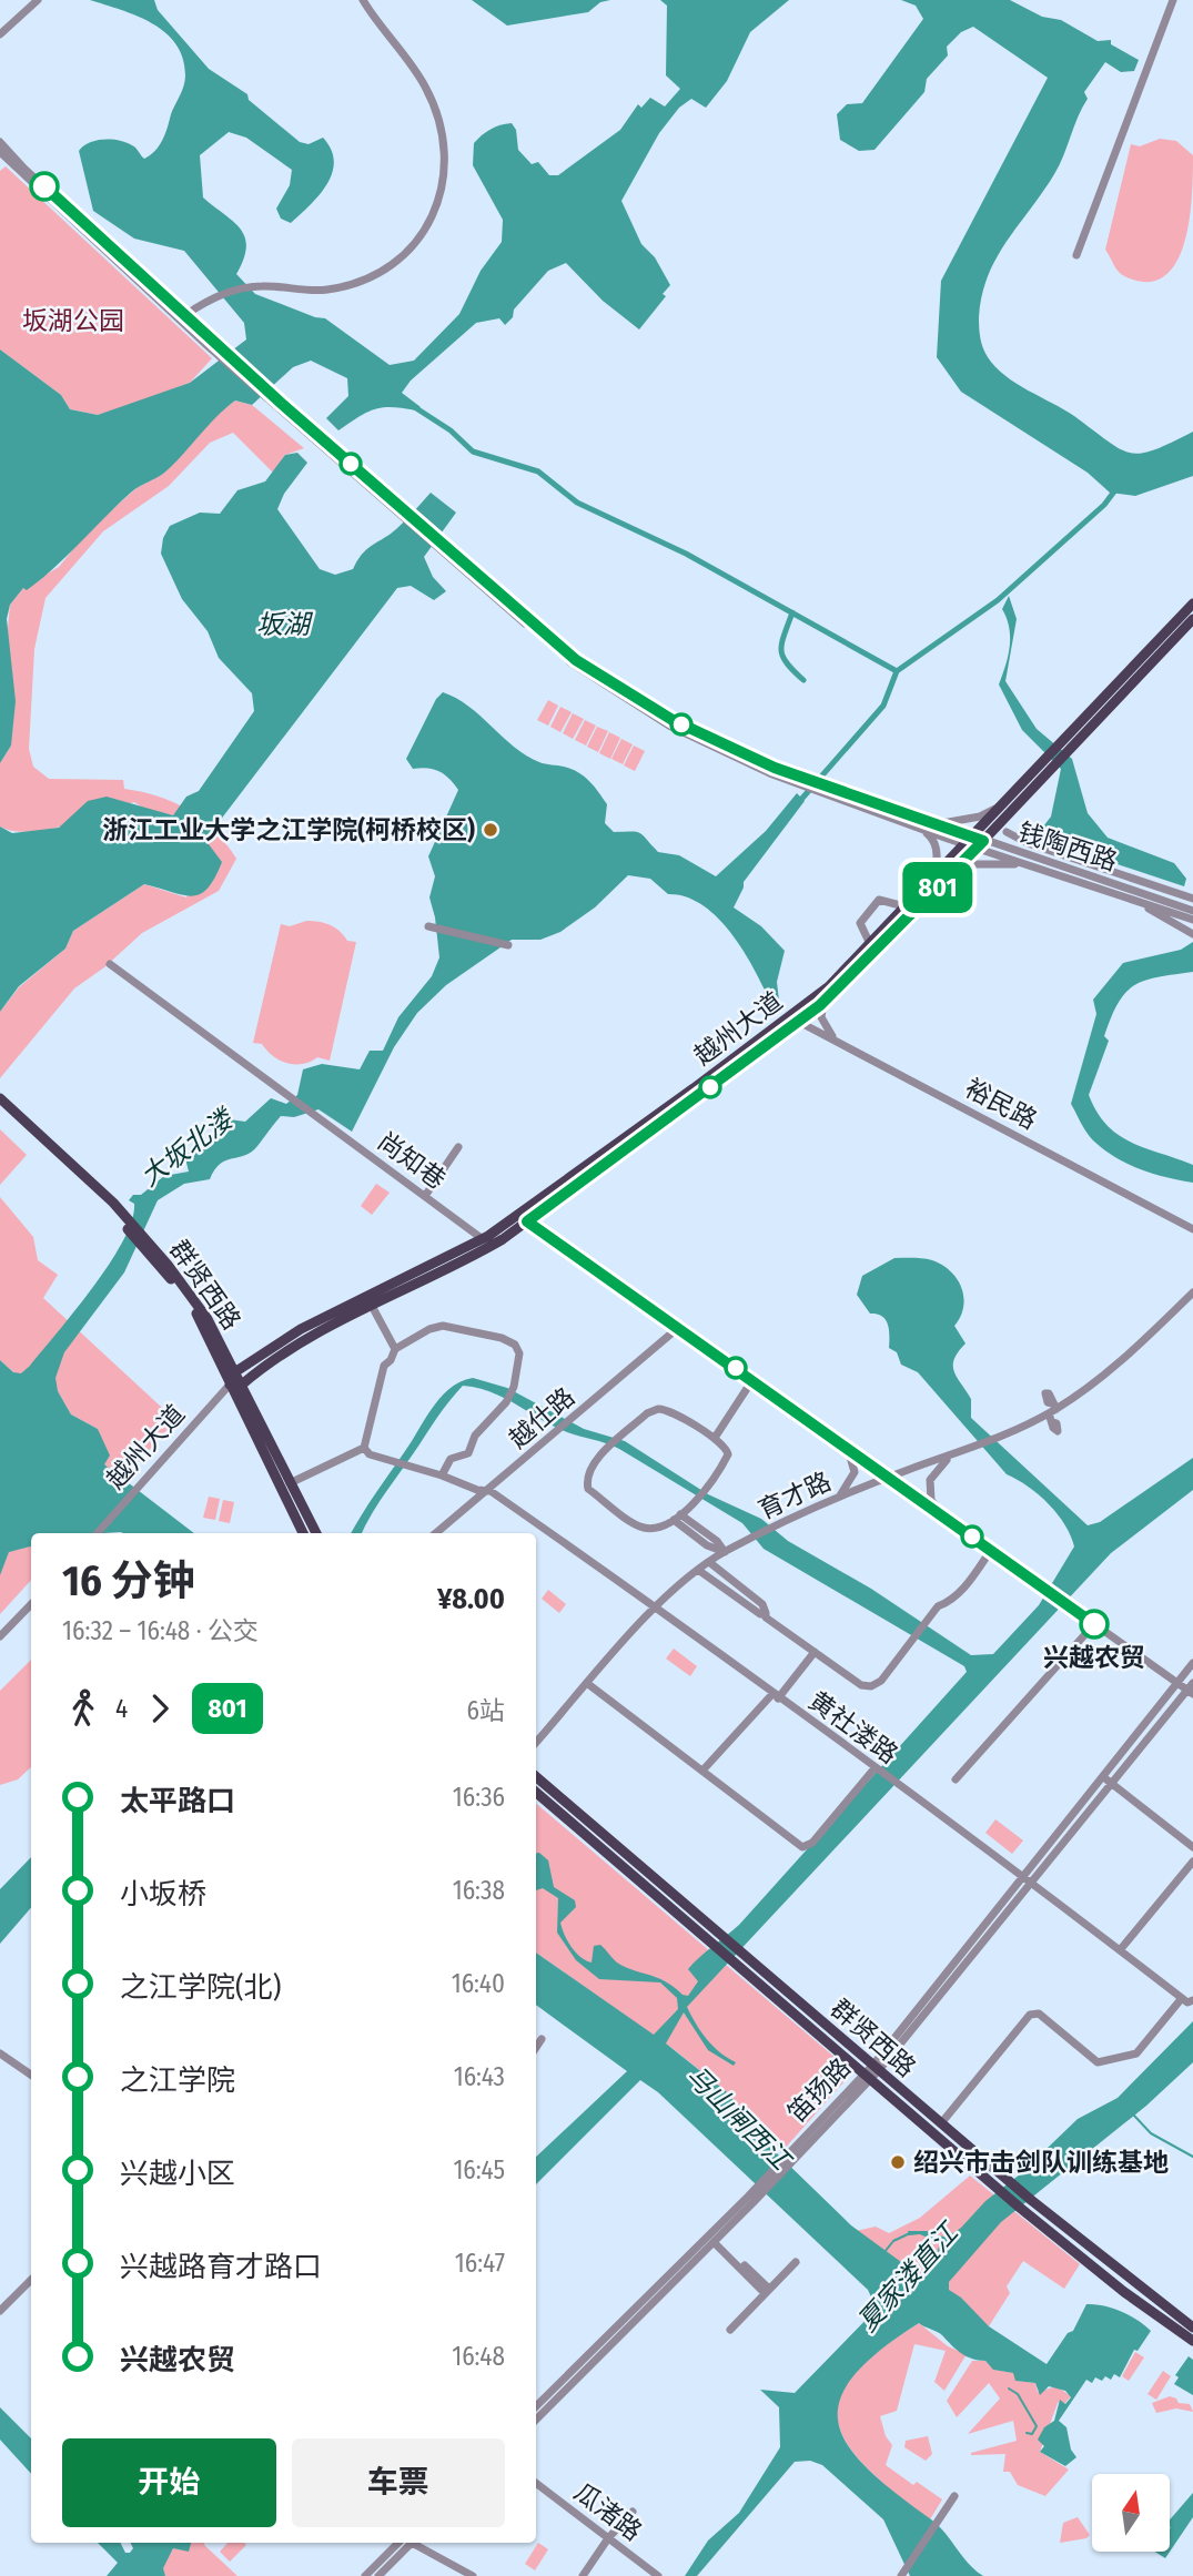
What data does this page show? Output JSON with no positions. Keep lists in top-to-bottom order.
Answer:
{
  "streets": {
    "main road": ["越州大道", "群贤西路"],
    "street": [
      "钱陶西路",
      "裕民路",
      "尚知巷",
      "越仕路",
      "育才路",
      "黄社溇路",
      "笛扬路",
      "瓜渚路"
    ]
  },
  "crossings": [
    ["钱陶西路", "越州大道"],
    ["越州大道", "裕民路"],
    ["越州大道", "尚知巷"],
    ["越州大道", "群贤西路"],
    ["群贤西路", "笛扬路"],
    ["越仕路", "黄社溇路"],
    ["育才路", "黄社溇路"],
    ["黄社溇路", "笛扬路"]
  ],
  "water": [
    "坂湖",
    "大坂北溇",
    "马山闸西江",
    "夏家溇直江"
  ],
  "parks": ["坂湖公园"],
  "places": ["浙江工业大学之江学院(柯桥校区)", "兴越农贸", "绍兴市击剑队训练基地"],
  "lines": ["bus line 801"],
  "north": "top",
  "page": {
    "on_map": "801",
    "heading": ["16 分钟", "16:32 – 16:48 · 公交", "¥8.00"],
    "legs": ["4", "801", "6站"],
    "list": [
      {
        "name": "太平路口",
        "value": "16:36"
      },
      {
        "name": "小坂桥",
        "value": "16:38"
      },
      {
        "name": "之江学院(北)",
        "value": "16:40"
      },
      {
        "name": "之江学院",
        "value": "16:43"
      },
      {
        "name": "兴越小区",
        "value": "16:45"
      },
      {
        "name": "兴越路育才路口",
        "value": "16:47"
      },
      {
        "name": "兴越农贸",
        "value": "16:48"
      }
    ],
    "buttons": ["开始", "车票"]
  }
}
